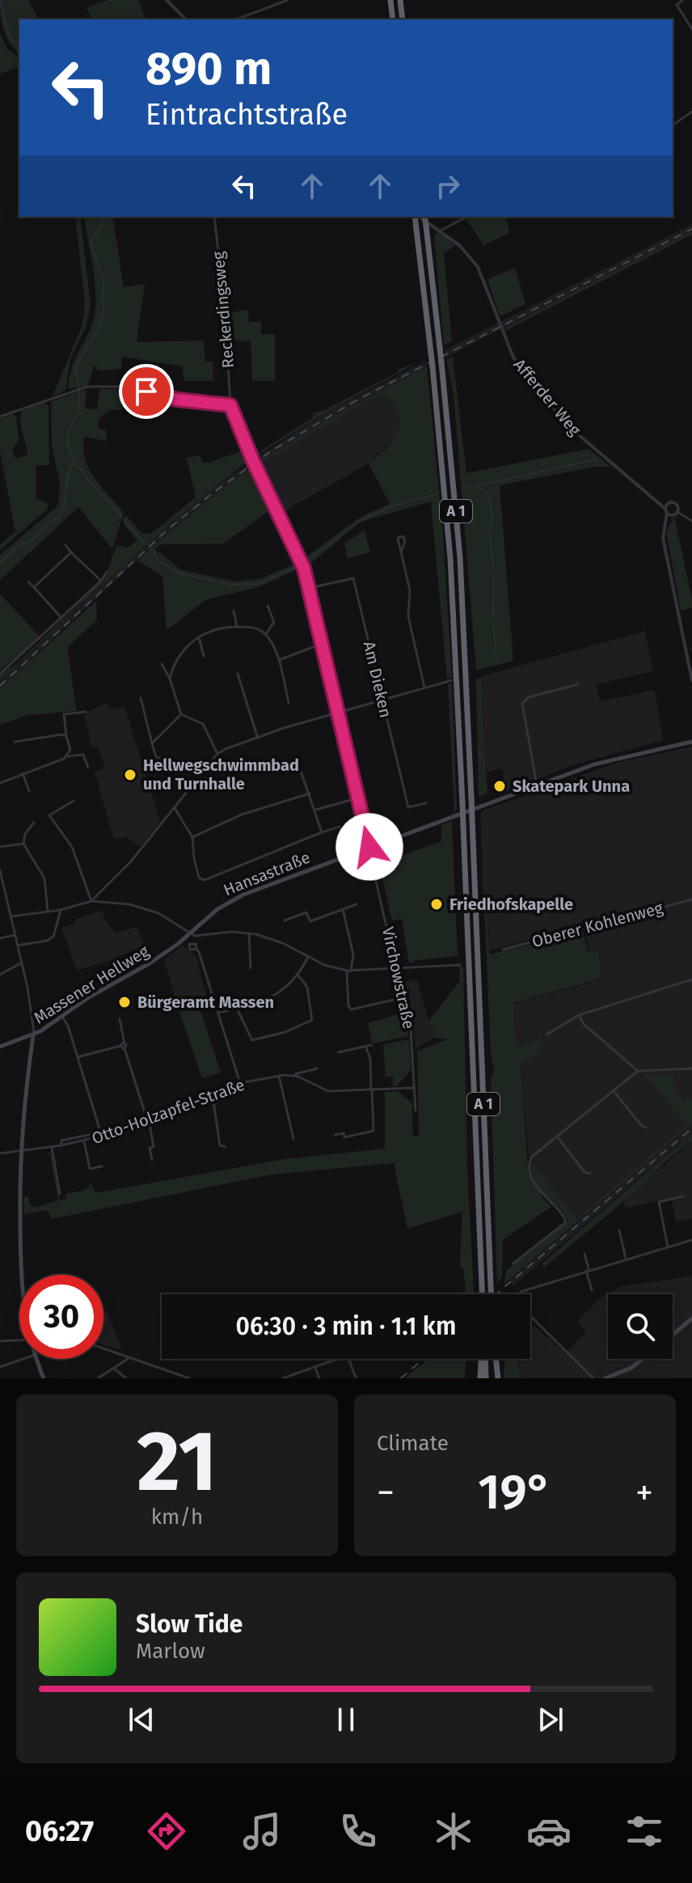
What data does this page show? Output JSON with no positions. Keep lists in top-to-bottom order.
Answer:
{
  "streets": {
    "highway": ["A 1"],
    "main road": ["Hansastraße", "Massener Hellweg"],
    "street": [
      "Reckerdingsweg",
      "Afferder Weg",
      "Am Dieken",
      "Oberer Kohlenweg",
      "Virchowstraße",
      "Otto-Holzapfel-Straße"
    ]
  },
  "crossings": [
    ["Reckerdingsweg", "Am Dieken"],
    ["Reckerdingsweg", "Hansastraße"],
    ["Reckerdingsweg", "Virchowstraße"],
    ["Afferder Weg", "A 1"],
    ["Hansastraße", "Virchowstraße"],
    ["Hansastraße", "Massener Hellweg"],
    ["Virchowstraße", "Otto-Holzapfel-Straße"]
  ],
  "places": [
    "Hellwegschwimmbad und Turnhalle",
    "Skatepark Unna",
    "Friedhofskapelle",
    "Bürgeramt Massen"
  ],
  "page": {
    "turn": ["890 m", "Eintrachtstraße"],
    "limit": "30",
    "trip": "06:30 · 3 min · 1.1 km",
    "tile": [
      ["21", "km/h"],
      "Climate"
    ],
    "heat": ["−", "19°", "+"],
    "song": ["Slow Tide", "Marlow"],
    "tabs": "06:27"
  }
}
